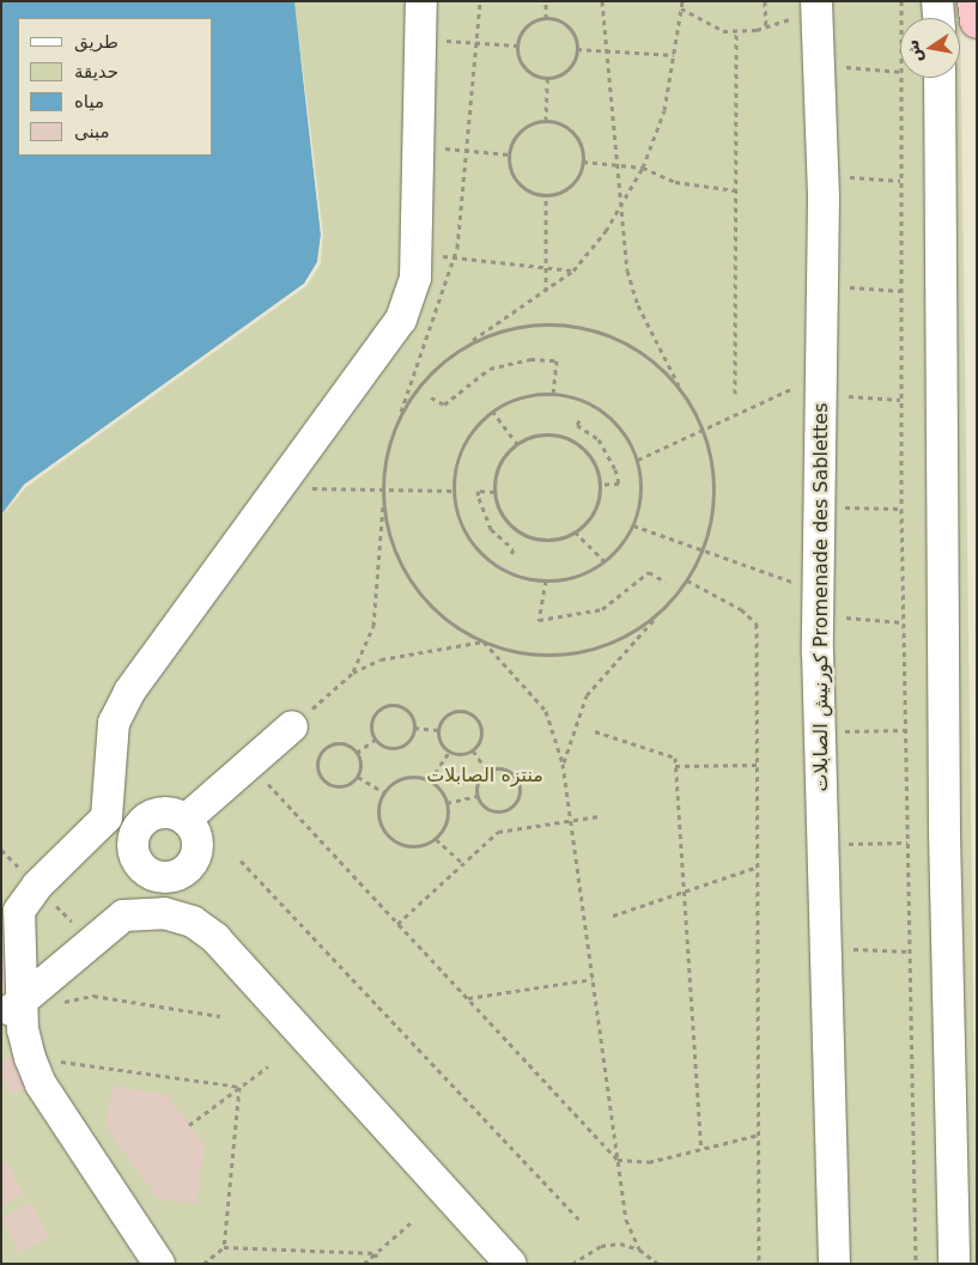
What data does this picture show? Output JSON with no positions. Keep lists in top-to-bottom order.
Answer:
{
  "streets": {
    "street": ["كورنيش الصابلات Promenade des Sablettes"]
  },
  "parks": ["منتزه الصابلات"],
  "legend": [
    "طريق",
    "حديقة",
    "مياه",
    "مبنى"
  ],
  "north": "left"
}
